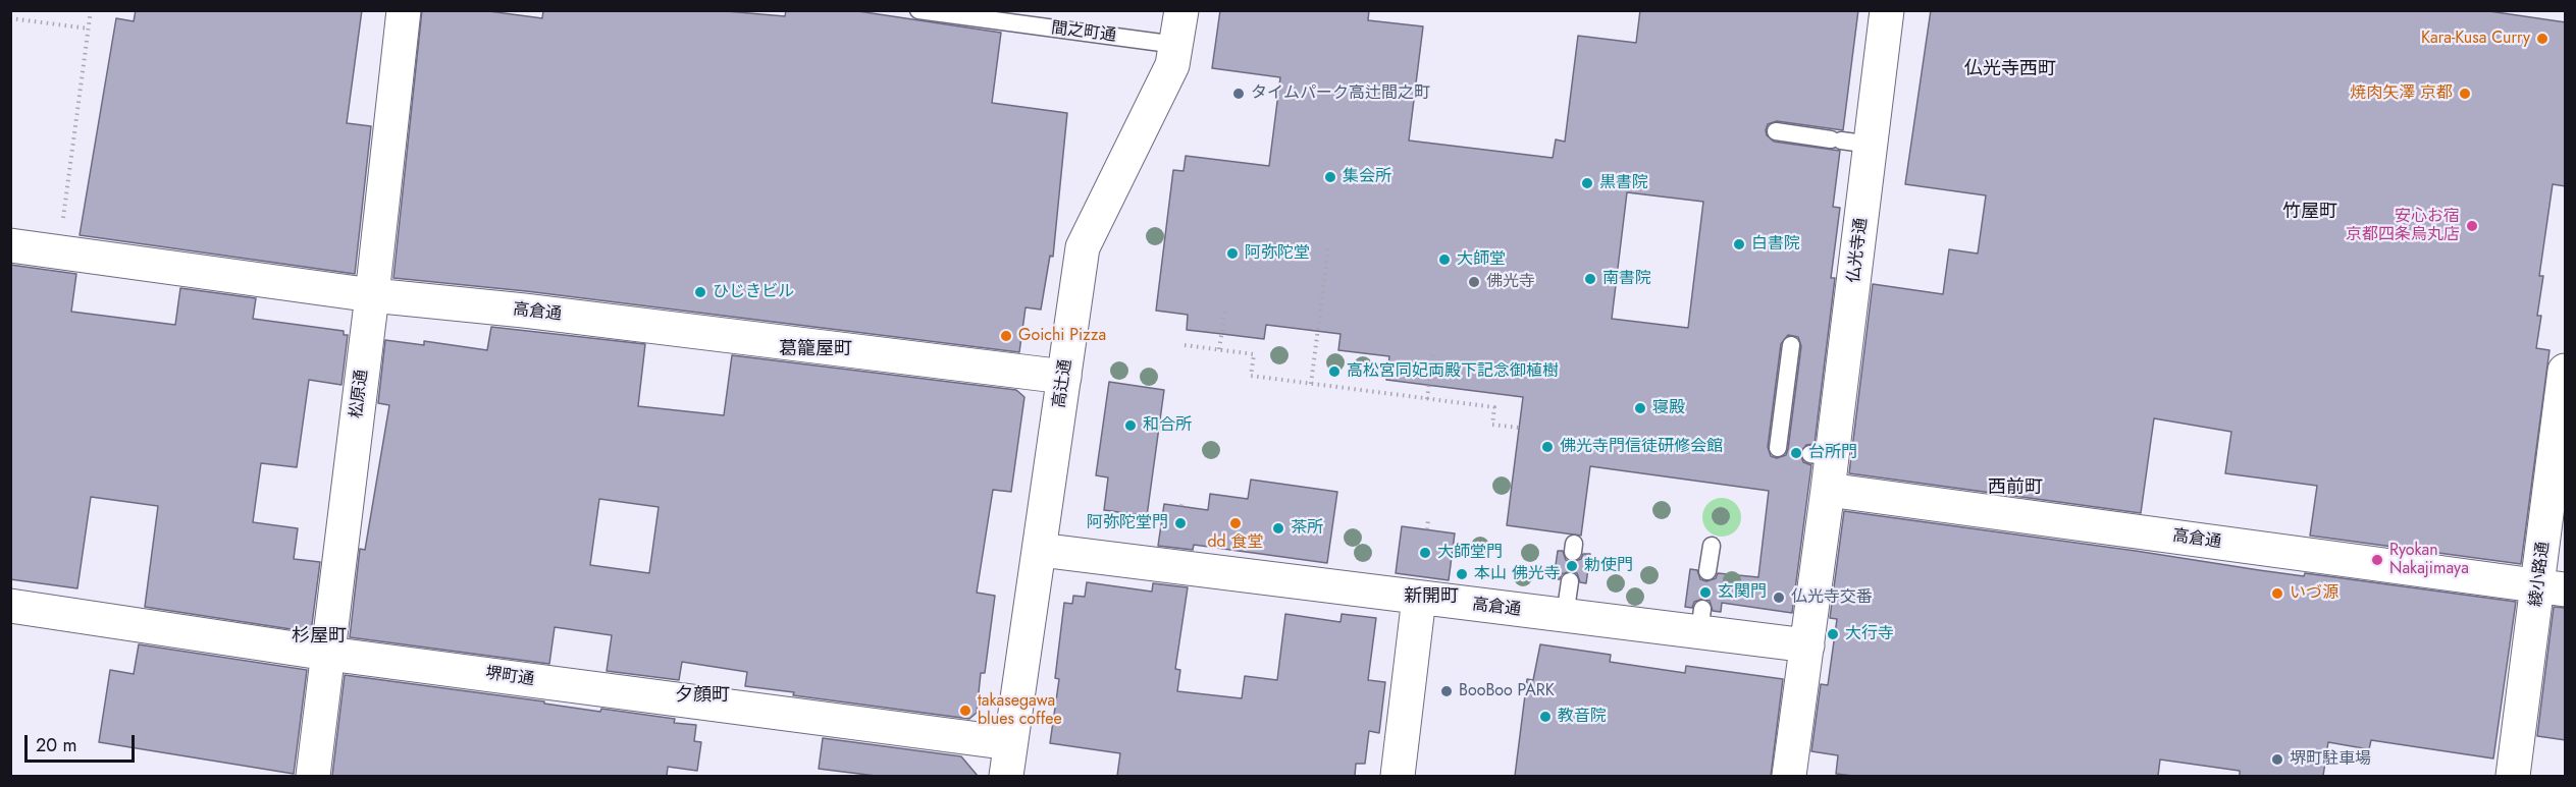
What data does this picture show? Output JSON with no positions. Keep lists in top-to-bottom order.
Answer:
{
  "streets": {
    "street": [
      "仏光寺通",
      "高倉通",
      "高辻通",
      "松原通",
      "綾小路通",
      "堺町通"
    ],
    "lane": ["間之町通"]
  },
  "crossings": [
    ["間之町通", "高辻通"],
    ["仏光寺通", "高倉通"],
    ["高倉通", "高辻通"],
    ["高倉通", "松原通"],
    ["高倉通", "綾小路通"],
    ["高辻通", "堺町通"],
    ["松原通", "堺町通"]
  ],
  "districts": [
    "仏光寺西町",
    "竹屋町",
    "葛籠屋町",
    "西前町",
    "新開町",
    "杉屋町",
    "夕顔町"
  ],
  "places": [
    "Kara-Kusa Curry",
    "タイムパーク高辻間之町",
    "焼肉矢澤 京都",
    "集会所",
    "黒書院",
    "安心お宿 京都四条烏丸店",
    "白書院",
    "阿弥陀堂",
    "大師堂",
    "南書院",
    "佛光寺",
    "ひじきビル",
    "Goichi Pizza",
    "高松宮同妃両殿下記念御植樹",
    "寝殿",
    "和合所",
    "佛光寺門信徒研修会館",
    "台所門",
    "阿弥陀堂門",
    "dd 食堂",
    "茶所",
    "大師堂門",
    "Ryokan Nakajimaya",
    "勅使門",
    "本山 佛光寺",
    "玄関門",
    "いづ源",
    "仏光寺交番",
    "大行寺",
    "BooBoo PARK",
    "takasegawa blues coffee",
    "教音院",
    "堺町駐車場"
  ],
  "scale_bar": "20 m"
}
